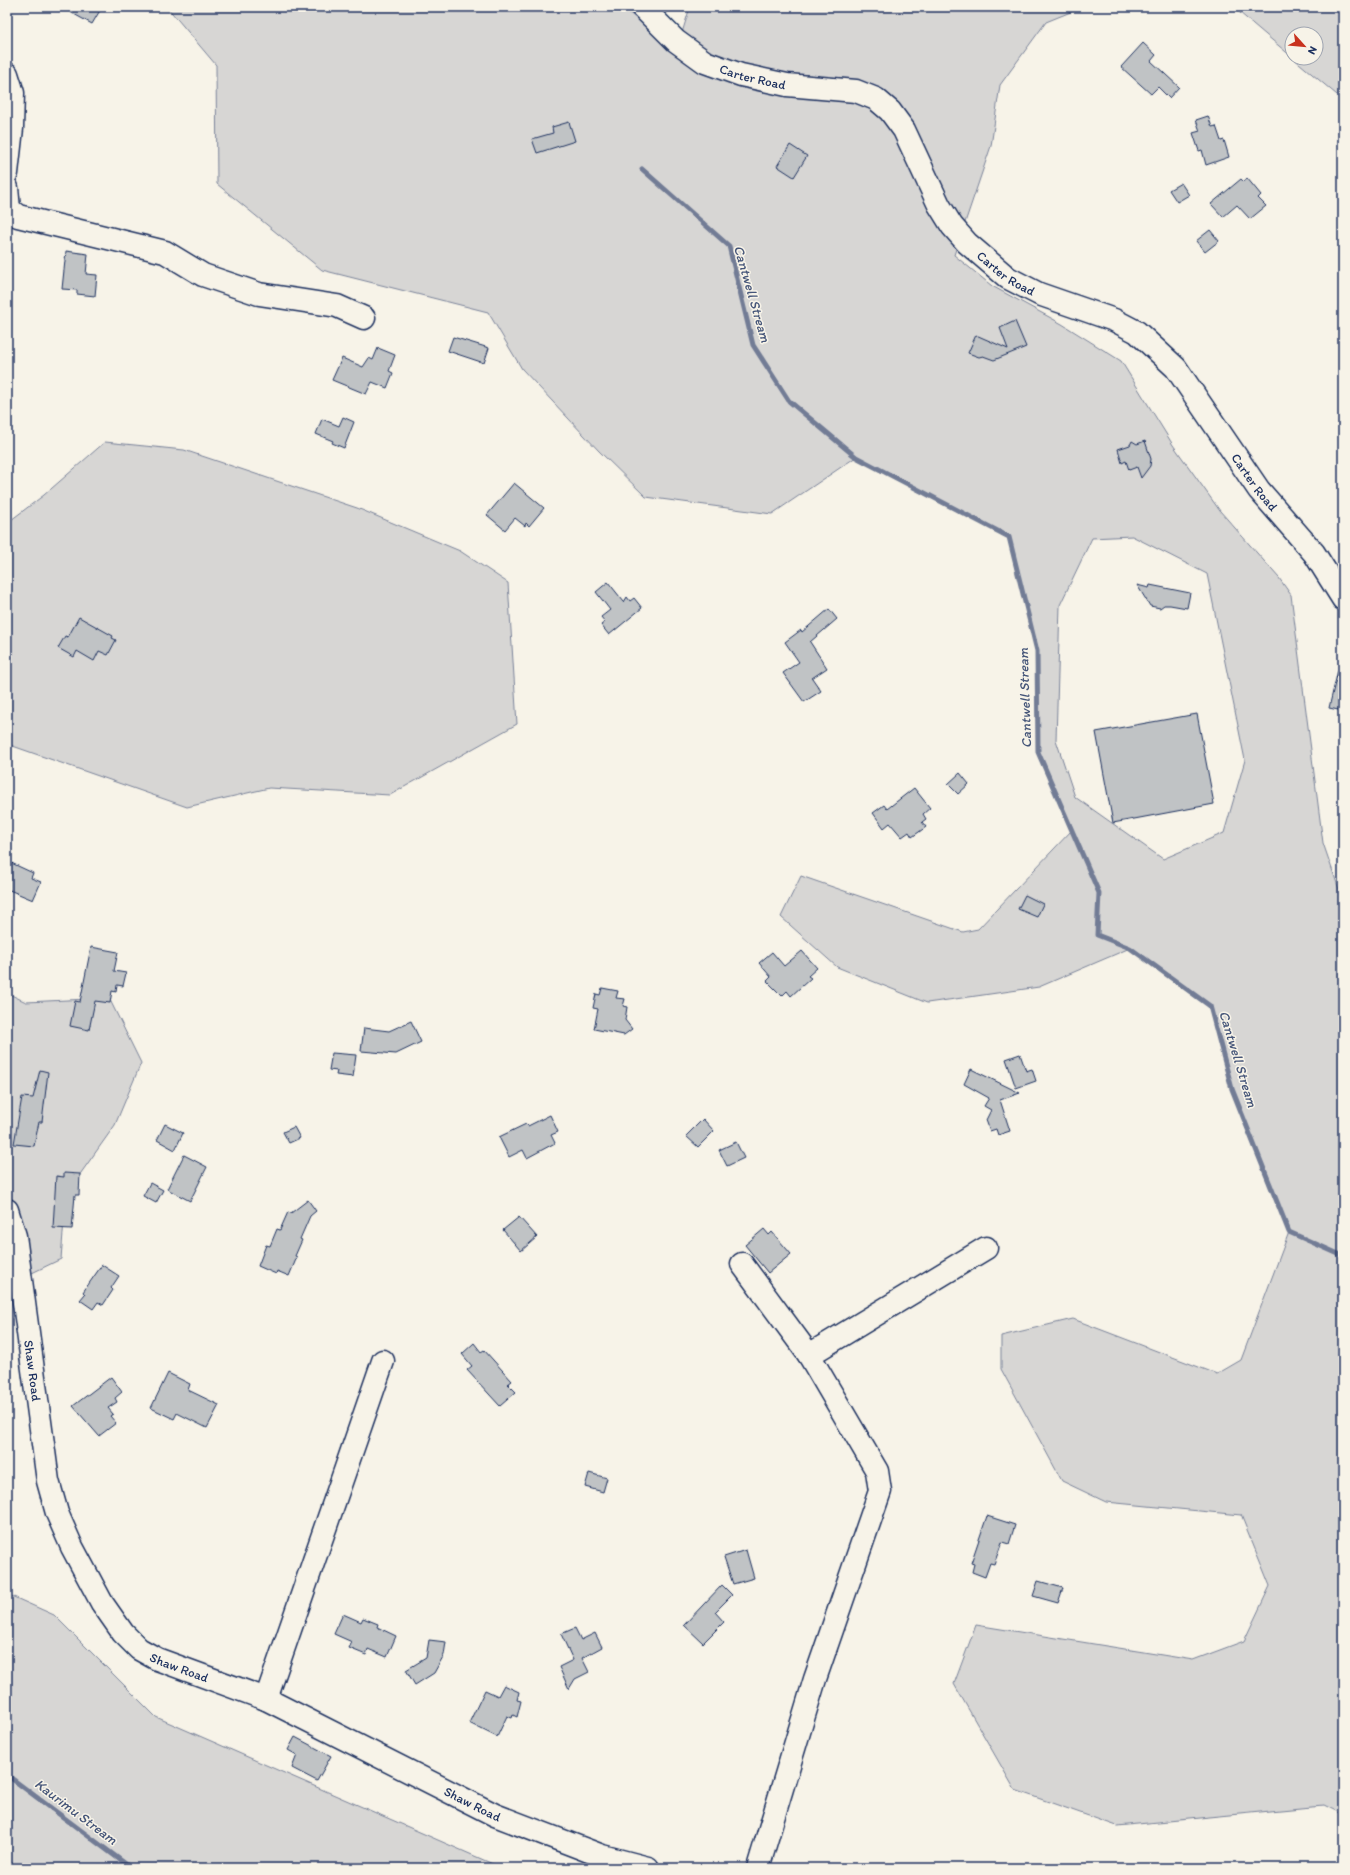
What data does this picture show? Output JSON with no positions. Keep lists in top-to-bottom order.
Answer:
{
  "streets": {
    "street": ["Carter Road", "Shaw Road"]
  },
  "water": ["Cantwell Stream", "Kaurimu Stream"],
  "north": "bottom right"
}
